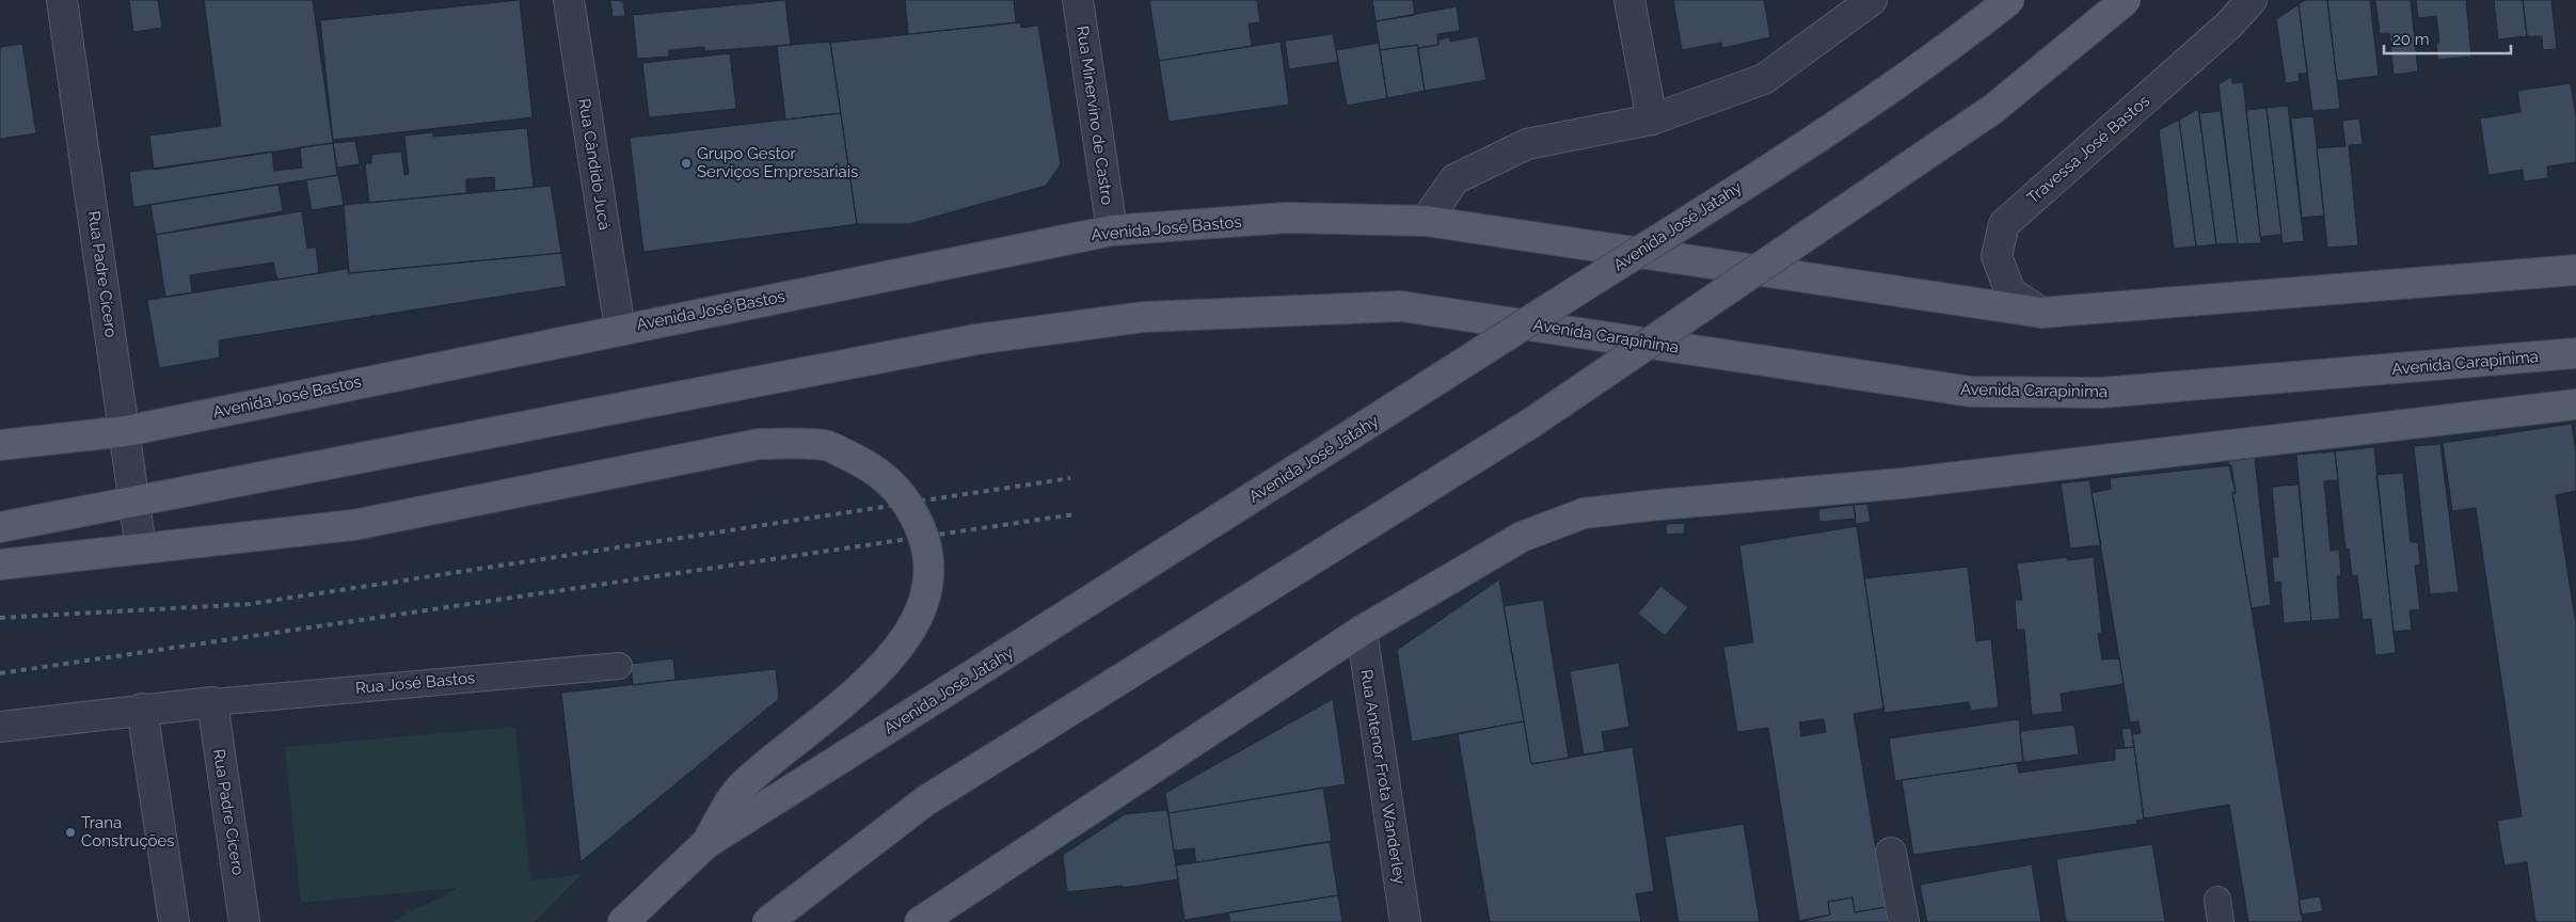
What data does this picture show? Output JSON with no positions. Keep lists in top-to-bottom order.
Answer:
{
  "streets": {
    "main road": ["Avenida José Jatahy", "Avenida José Bastos", "Avenida Carapinima"],
    "street": [
      "Rua Minervino de Castro",
      "Travessa José Bastos",
      "Rua Cândido Jucá",
      "Rua Padre Cícero",
      "Rua Antenor Frota Wanderley"
    ],
    "lane": ["Rua José Bastos"]
  },
  "crossings": [
    ["Rua Minervino de Castro", "Avenida José Bastos"],
    ["Rua Cândido Jucá", "Avenida José Bastos"],
    ["Avenida José Bastos", "Rua Padre Cícero"],
    ["Rua Padre Cícero", "Avenida Carapinima"],
    ["Rua Padre Cícero", "Rua José Bastos"]
  ],
  "places": ["Grupo Gestor Serviços Empresariais", "Trana Construções"],
  "scale_bar": "20 m"
}
